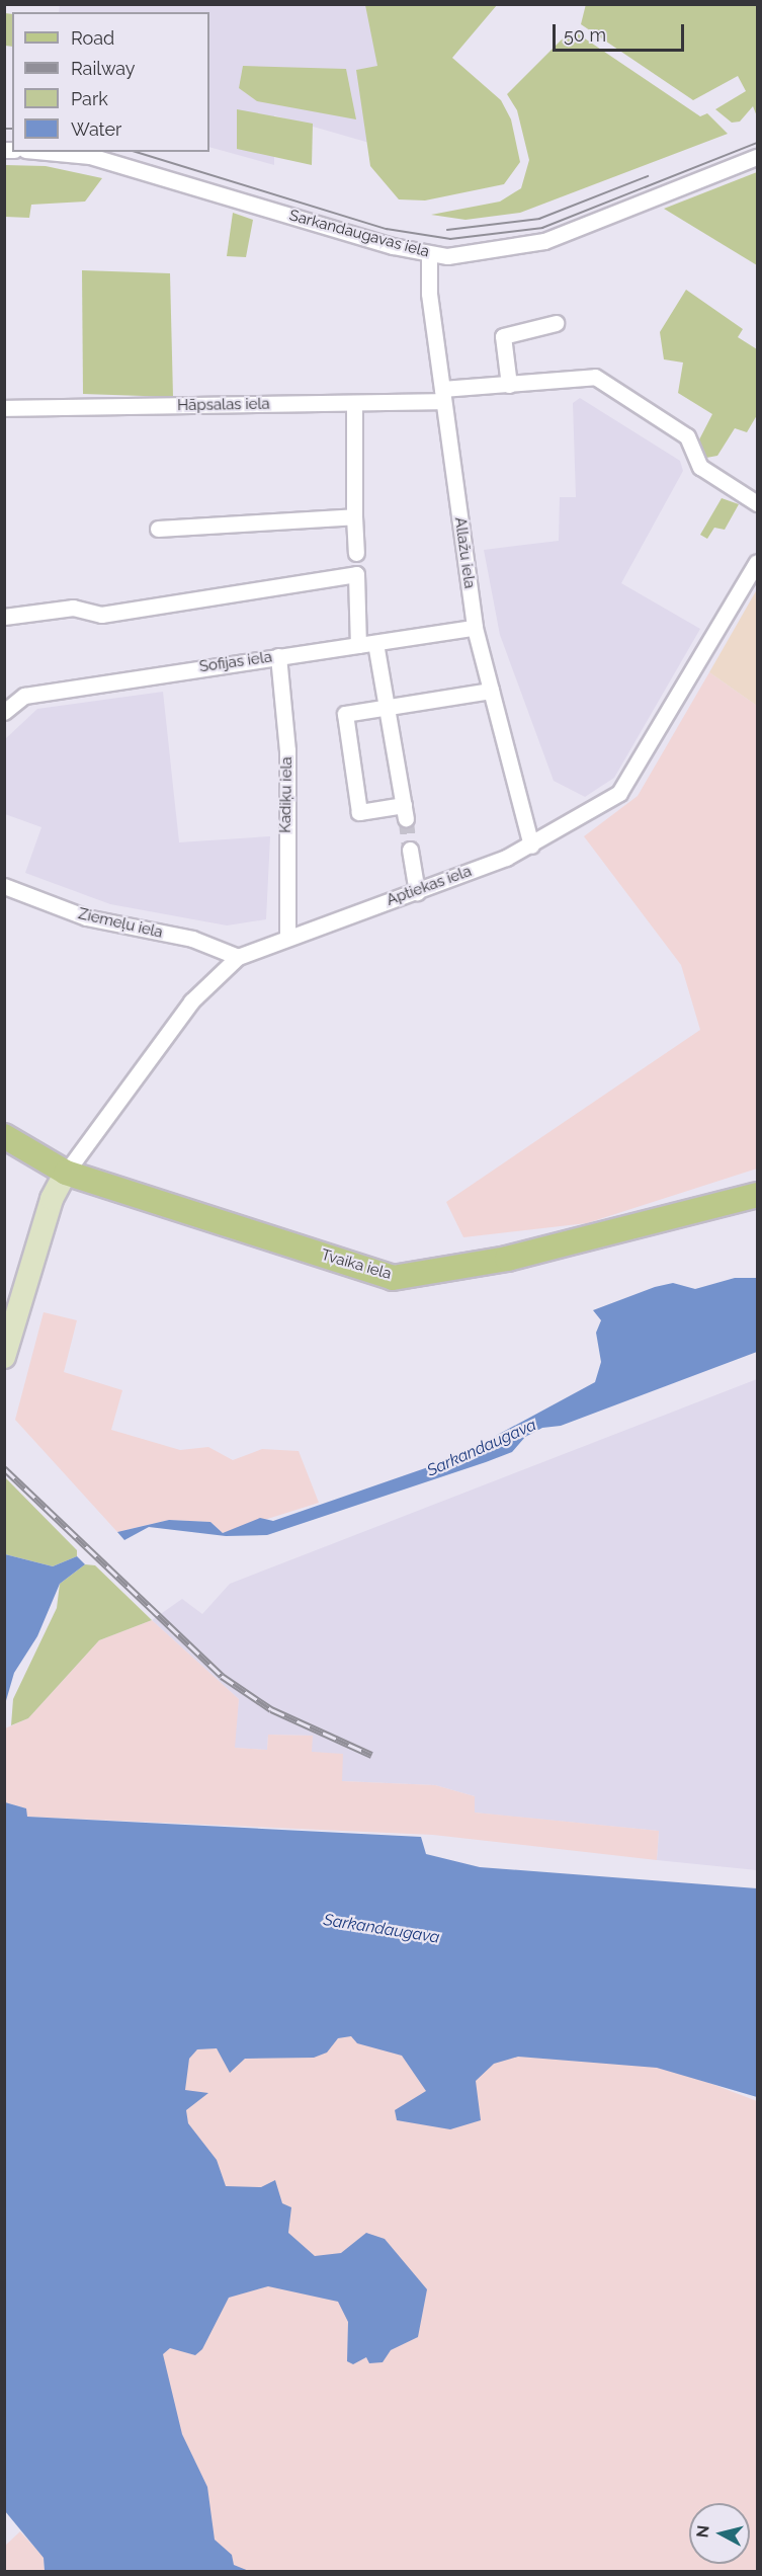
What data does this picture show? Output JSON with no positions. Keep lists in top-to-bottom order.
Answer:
{
  "streets": {
    "main road": ["Tvaika iela"],
    "street": [
      "Sarkandaugavas iela",
      "Hāpsalas iela",
      "Allažu iela",
      "Sofijas iela",
      "Kadiķu iela",
      "Aptiekas iela",
      "Ziemeļu iela"
    ]
  },
  "crossings": [
    ["Sarkandaugavas iela", "Allažu iela"],
    ["Hāpsalas iela", "Allažu iela"],
    ["Allažu iela", "Sofijas iela"],
    ["Allažu iela", "Aptiekas iela"],
    ["Sofijas iela", "Kadiķu iela"],
    ["Kadiķu iela", "Aptiekas iela"],
    ["Aptiekas iela", "Ziemeļu iela"],
    ["Aptiekas iela", "Tvaika iela"]
  ],
  "water": ["Sarkandaugava"],
  "legend": [
    "Road",
    "Railway",
    "Park",
    "Water"
  ],
  "scale_bar": "50 m",
  "north": "left"
}
